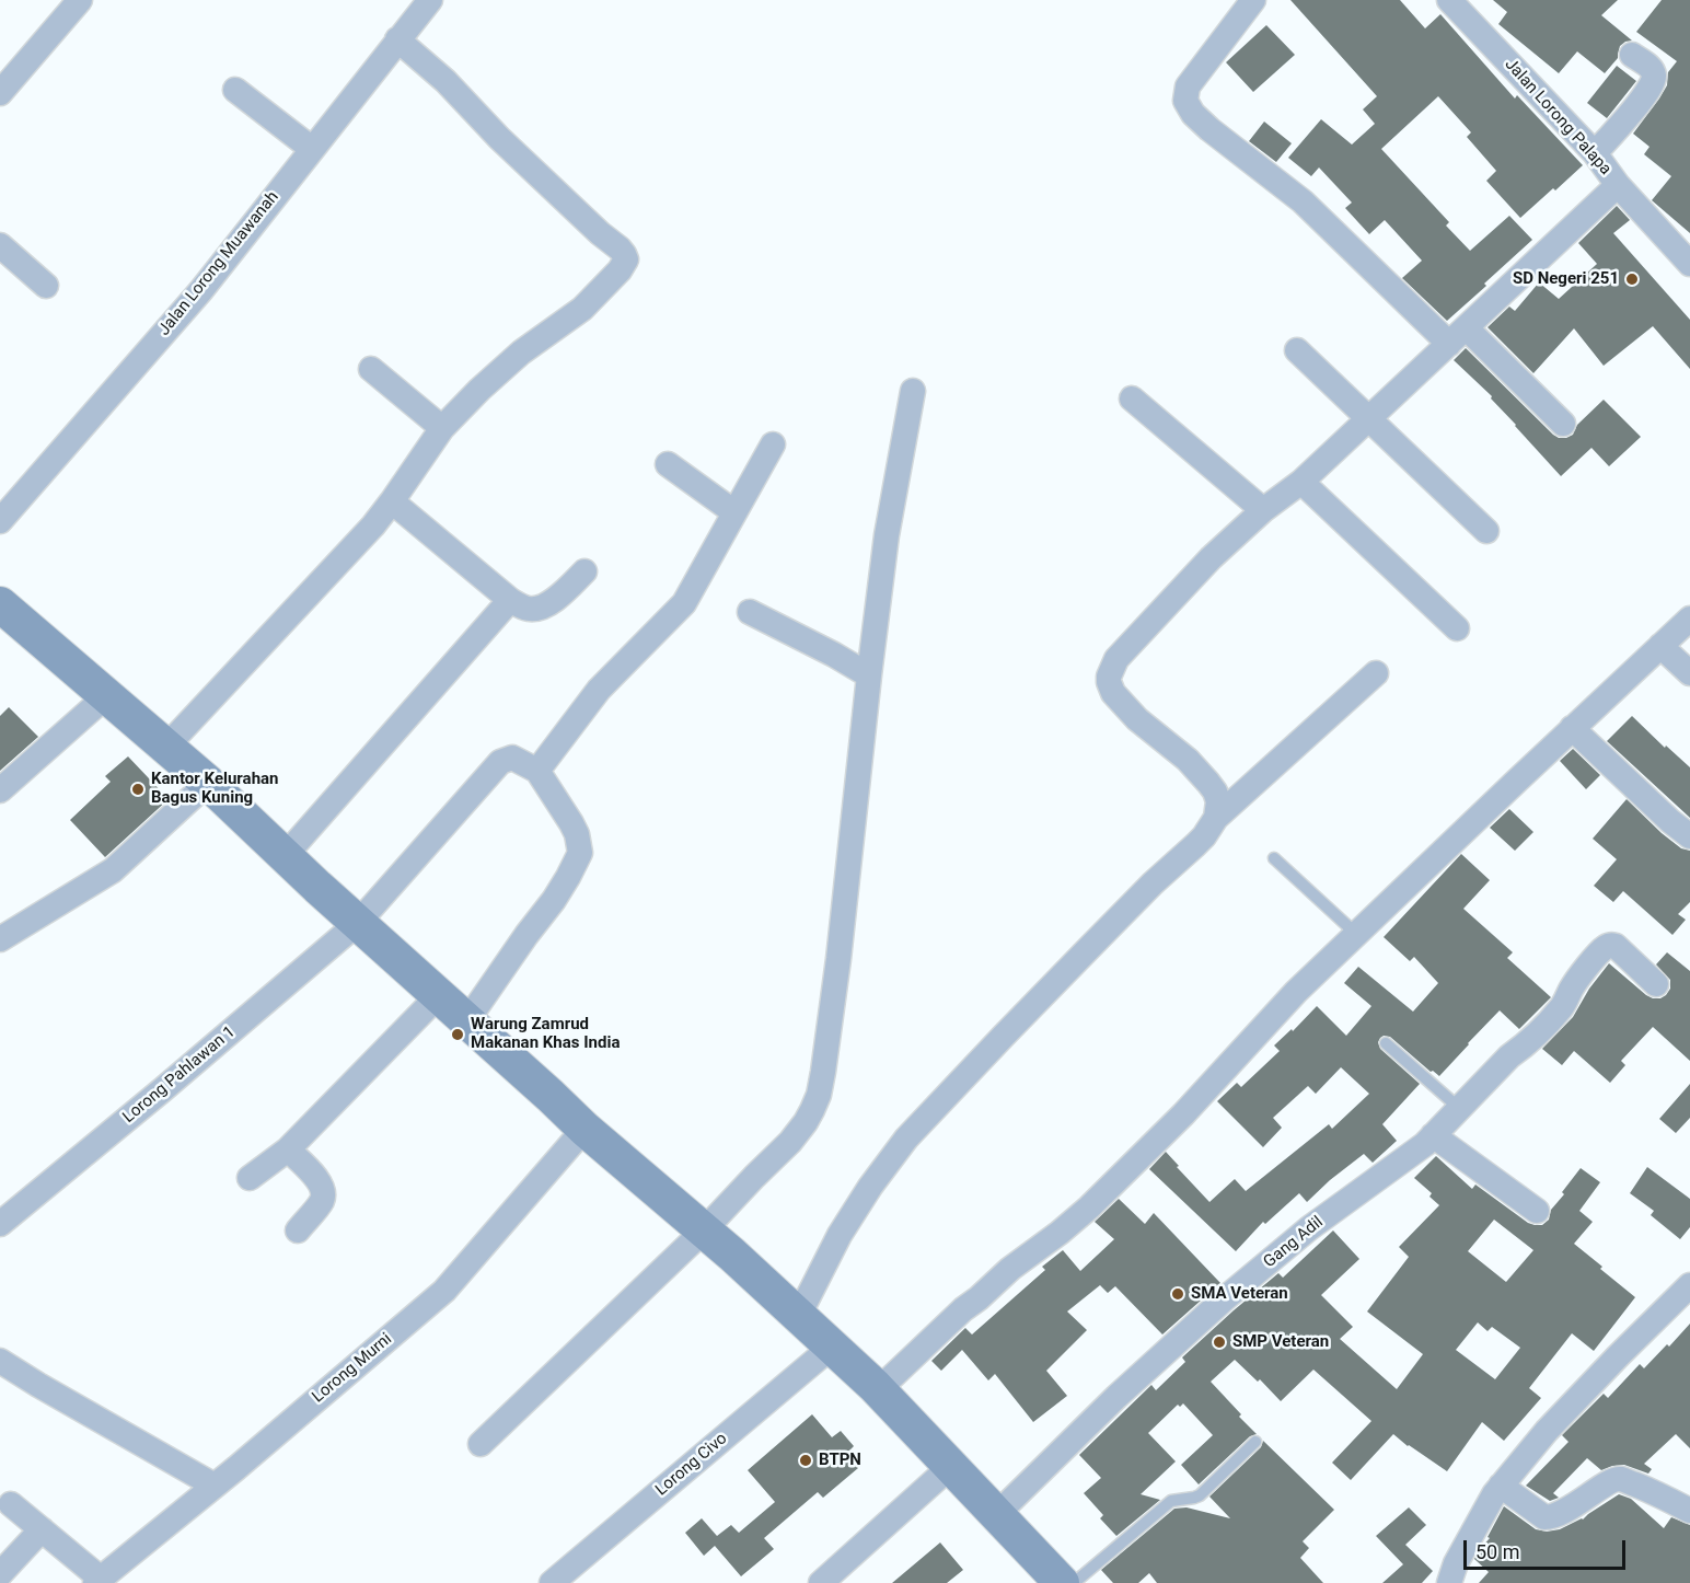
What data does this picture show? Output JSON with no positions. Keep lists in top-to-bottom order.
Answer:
{
  "streets": {
    "street": [
      "Jalan Lorong Palapa",
      "Jalan Lorong Muawanah",
      "Lorong Pahlawan 1",
      "Gang Adil",
      "Lorong Murni",
      "Lorong Civo"
    ]
  },
  "places": [
    "SD Negeri 251",
    "Kantor Kelurahan Bagus Kuning",
    "Warung Zamrud Makanan Khas India",
    "SMA Veteran",
    "SMP Veteran",
    "BTPN"
  ],
  "scale_bar": "50 m"
}
